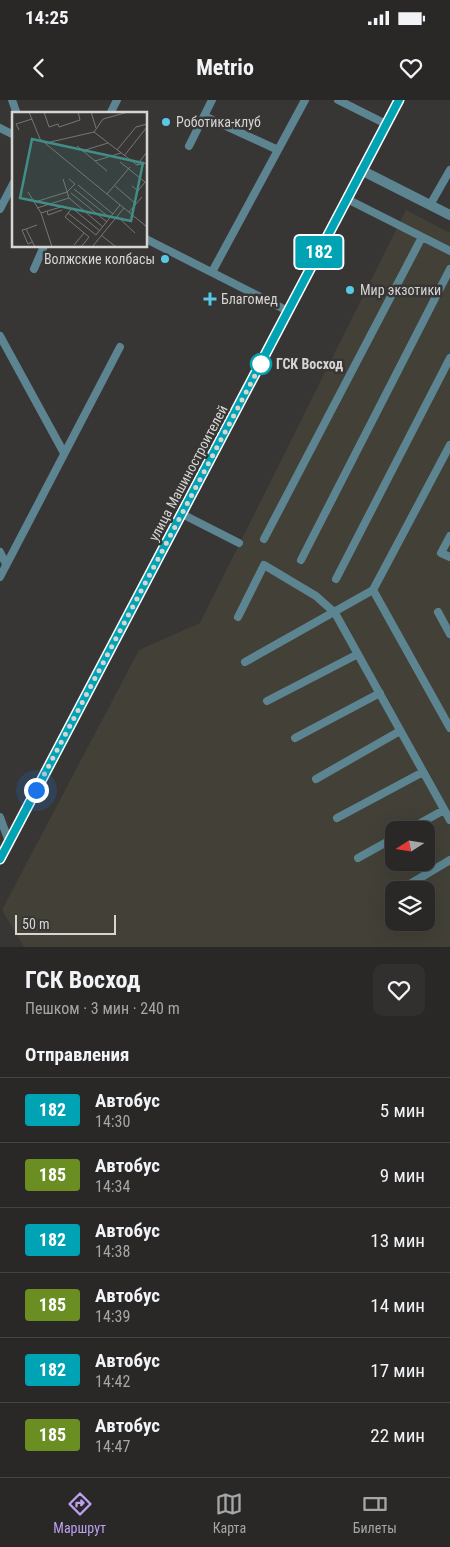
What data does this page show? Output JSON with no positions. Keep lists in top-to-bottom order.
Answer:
{
  "streets": {
    "street": ["улица Машиностроителей"]
  },
  "places": {
    "other": [
      "Роботика-клуб",
      "Волжские колбасы",
      "Мир экзотики",
      "ГСК Восход"
    ],
    "health": ["Благомед"]
  },
  "lines": ["bus line 182"],
  "scale_bar": "50 m",
  "north": "left",
  "page": {
    "status": "14:25",
    "header": "Metrio",
    "on_map": "182",
    "scale": "50 m",
    "heading": [
      ["ГСК Восход", "Пешком · 3 мин · 240 m"],
      "Отправления"
    ],
    "list": [
      {
        "mark": "182",
        "name": "Автобус",
        "note": "14:30",
        "value": "5 мин"
      },
      {
        "mark": "185",
        "name": "Автобус",
        "note": "14:34",
        "value": "9 мин"
      },
      {
        "mark": "182",
        "name": "Автобус",
        "note": "14:38",
        "value": "13 мин"
      },
      {
        "mark": "185",
        "name": "Автобус",
        "note": "14:39",
        "value": "14 мин"
      },
      {
        "mark": "182",
        "name": "Автобус",
        "note": "14:42",
        "value": "17 мин"
      },
      {
        "mark": "185",
        "name": "Автобус",
        "note": "14:47",
        "value": "22 мин"
      }
    ],
    "tabs": ["Маршрут", "Карта", "Билеты"]
  }
}
